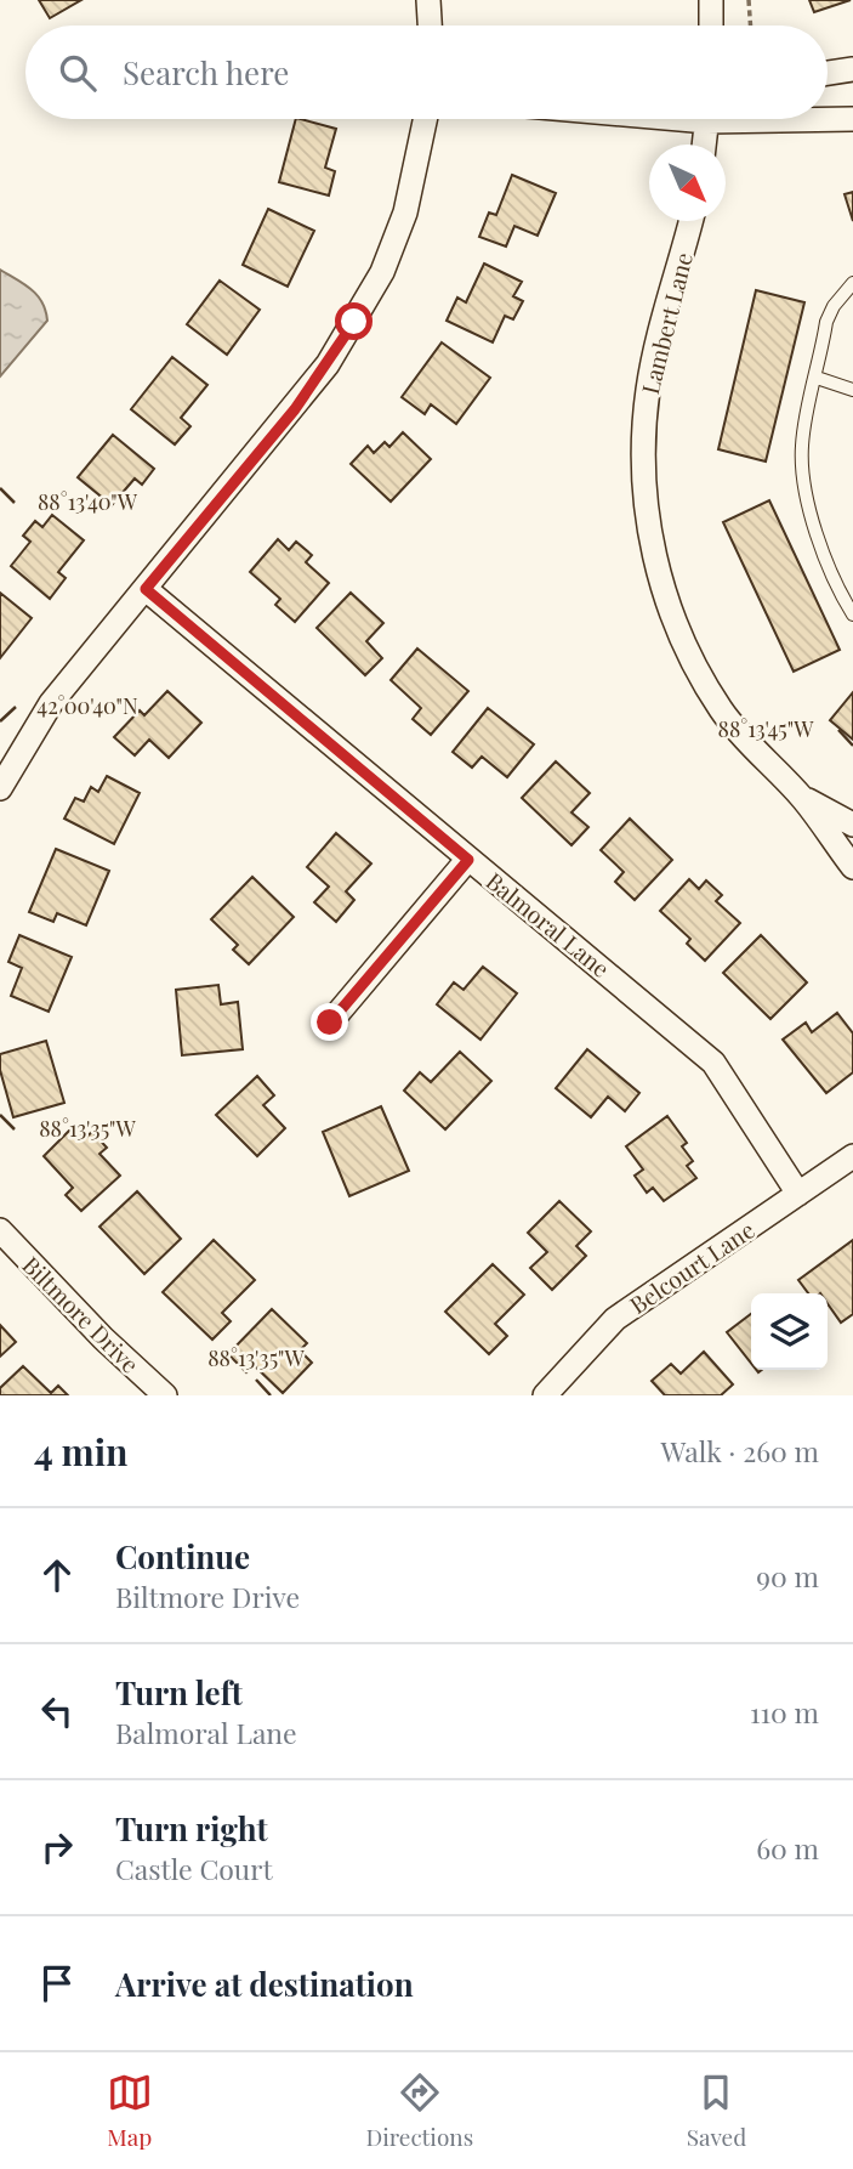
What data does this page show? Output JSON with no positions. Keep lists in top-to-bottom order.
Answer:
{
  "streets": {
    "street": [
      "Lambert Lane",
      "Balmoral Lane",
      "Belcourt Lane",
      "Biltmore Drive"
    ]
  },
  "crossings": [
    ["Balmoral Lane", "Belcourt Lane"]
  ],
  "north": "bottom right",
  "page": {
    "search": "Search here",
    "heading": ["4 min", "Walk · 260 m"],
    "list": [
      ["Continue", "Biltmore Drive", "90 m"],
      ["Turn left", "Balmoral Lane", "110 m"],
      ["Turn right", "Castle Court", "60 m"],
      "Arrive at destination"
    ],
    "nav": ["Map", "Directions", "Saved"]
  },
  "coordinates": [
    "88°13'40\"W",
    "42°00'40\"N",
    "88°13'45\"W",
    "88°13'35\"W"
  ]
}
